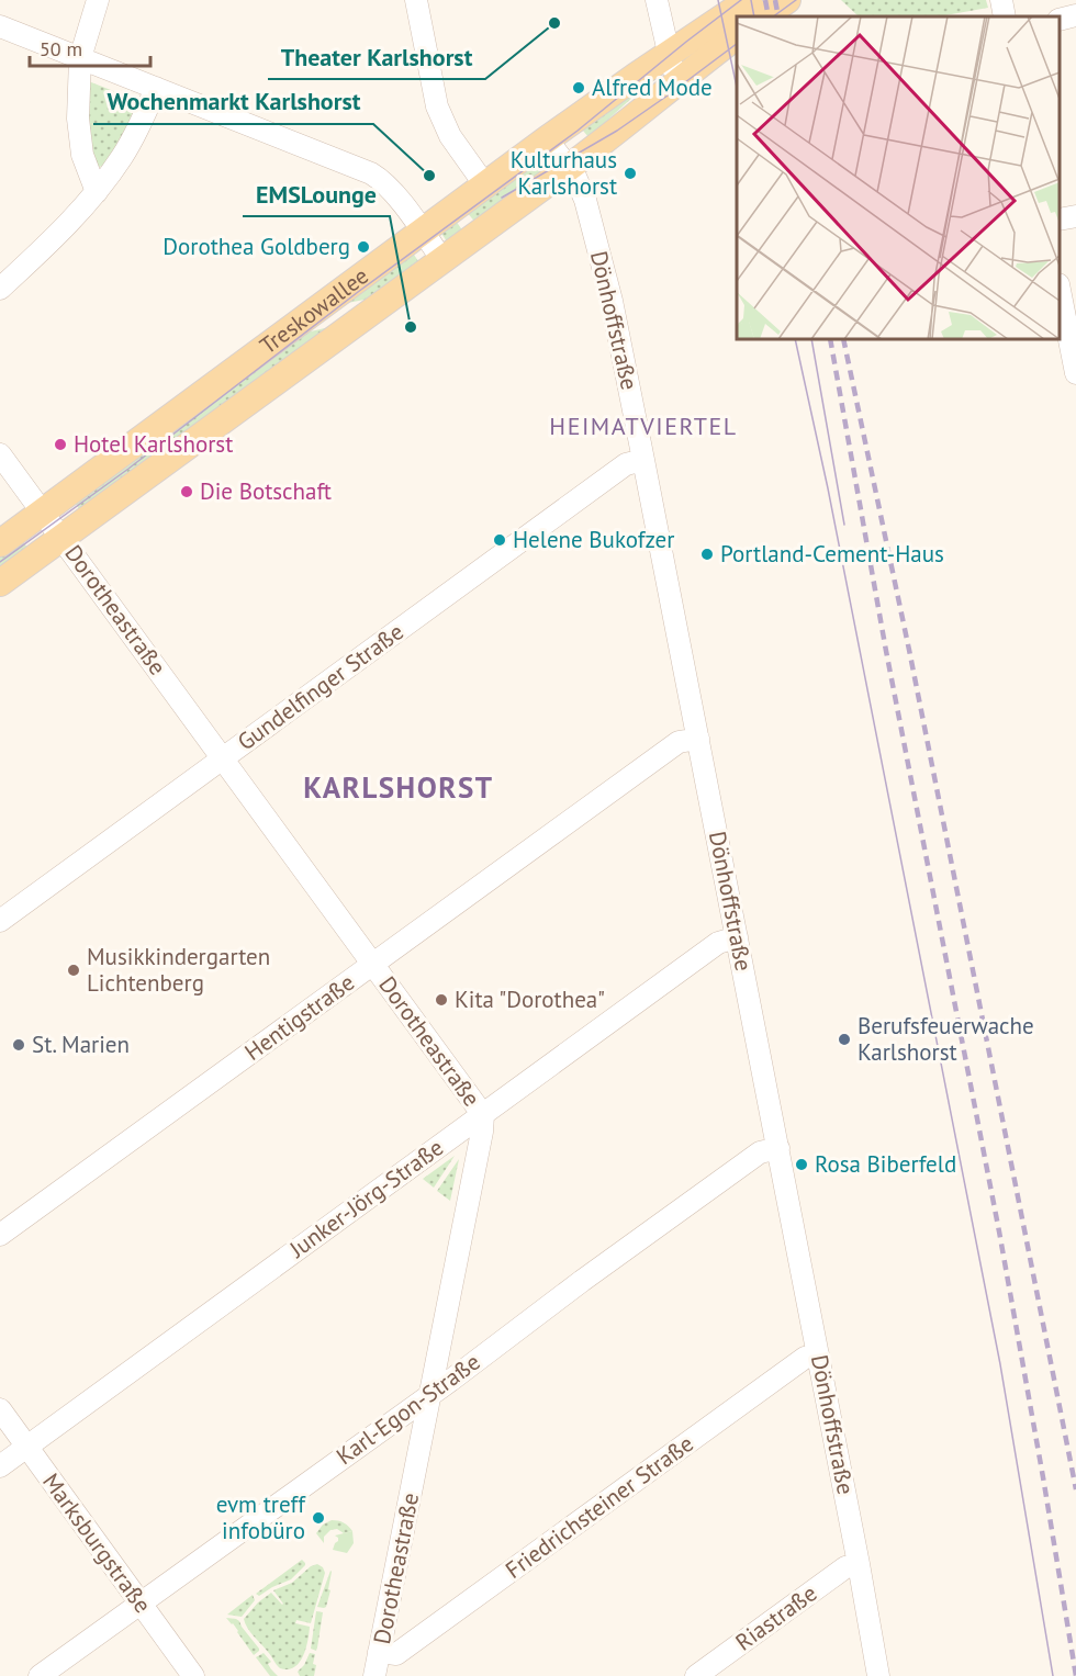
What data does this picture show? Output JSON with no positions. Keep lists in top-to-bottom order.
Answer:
{
  "streets": {
    "main road": ["Treskowallee"],
    "street": [
      "Dönhoffstraße",
      "Dorotheastraße",
      "Gundelfinger Straße",
      "Hentigstraße",
      "Junker-Jörg-Straße",
      "Karl-Egon-Straße",
      "Friedrichsteiner Straße",
      "Marksburgstraße",
      "Riastraße"
    ]
  },
  "crossings": [
    ["Treskowallee", "Dönhoffstraße"],
    ["Treskowallee", "Dorotheastraße"],
    ["Dönhoffstraße", "Gundelfinger Straße"],
    ["Dönhoffstraße", "Hentigstraße"],
    ["Dönhoffstraße", "Junker-Jörg-Straße"],
    ["Dönhoffstraße", "Karl-Egon-Straße"],
    ["Dönhoffstraße", "Friedrichsteiner Straße"],
    ["Dönhoffstraße", "Riastraße"],
    ["Dorotheastraße", "Gundelfinger Straße"],
    ["Dorotheastraße", "Hentigstraße"],
    ["Dorotheastraße", "Junker-Jörg-Straße"],
    ["Dorotheastraße", "Karl-Egon-Straße"],
    ["Dorotheastraße", "Friedrichsteiner Straße"],
    ["Junker-Jörg-Straße", "Marksburgstraße"],
    ["Karl-Egon-Straße", "Marksburgstraße"]
  ],
  "districts": ["HEIMATVIERTEL", "KARLSHORST"],
  "places": [
    "Theater Karlshorst",
    "Alfred Mode",
    "Kulturhaus Karlshorst",
    "Wochenmarkt Karlshorst",
    "Dorothea Goldberg",
    "EMSLounge",
    "Hotel Karlshorst",
    "Die Botschaft",
    "Helene Bukofzer",
    "Portland-Cement-Haus",
    "Musikkindergarten Lichtenberg",
    "Kita \"Dorothea\"",
    "Berufsfeuerwache Karlshorst",
    "St. Marien",
    "Rosa Biberfeld",
    "evm treff infobüro"
  ],
  "scale_bar": "50 m"
}
